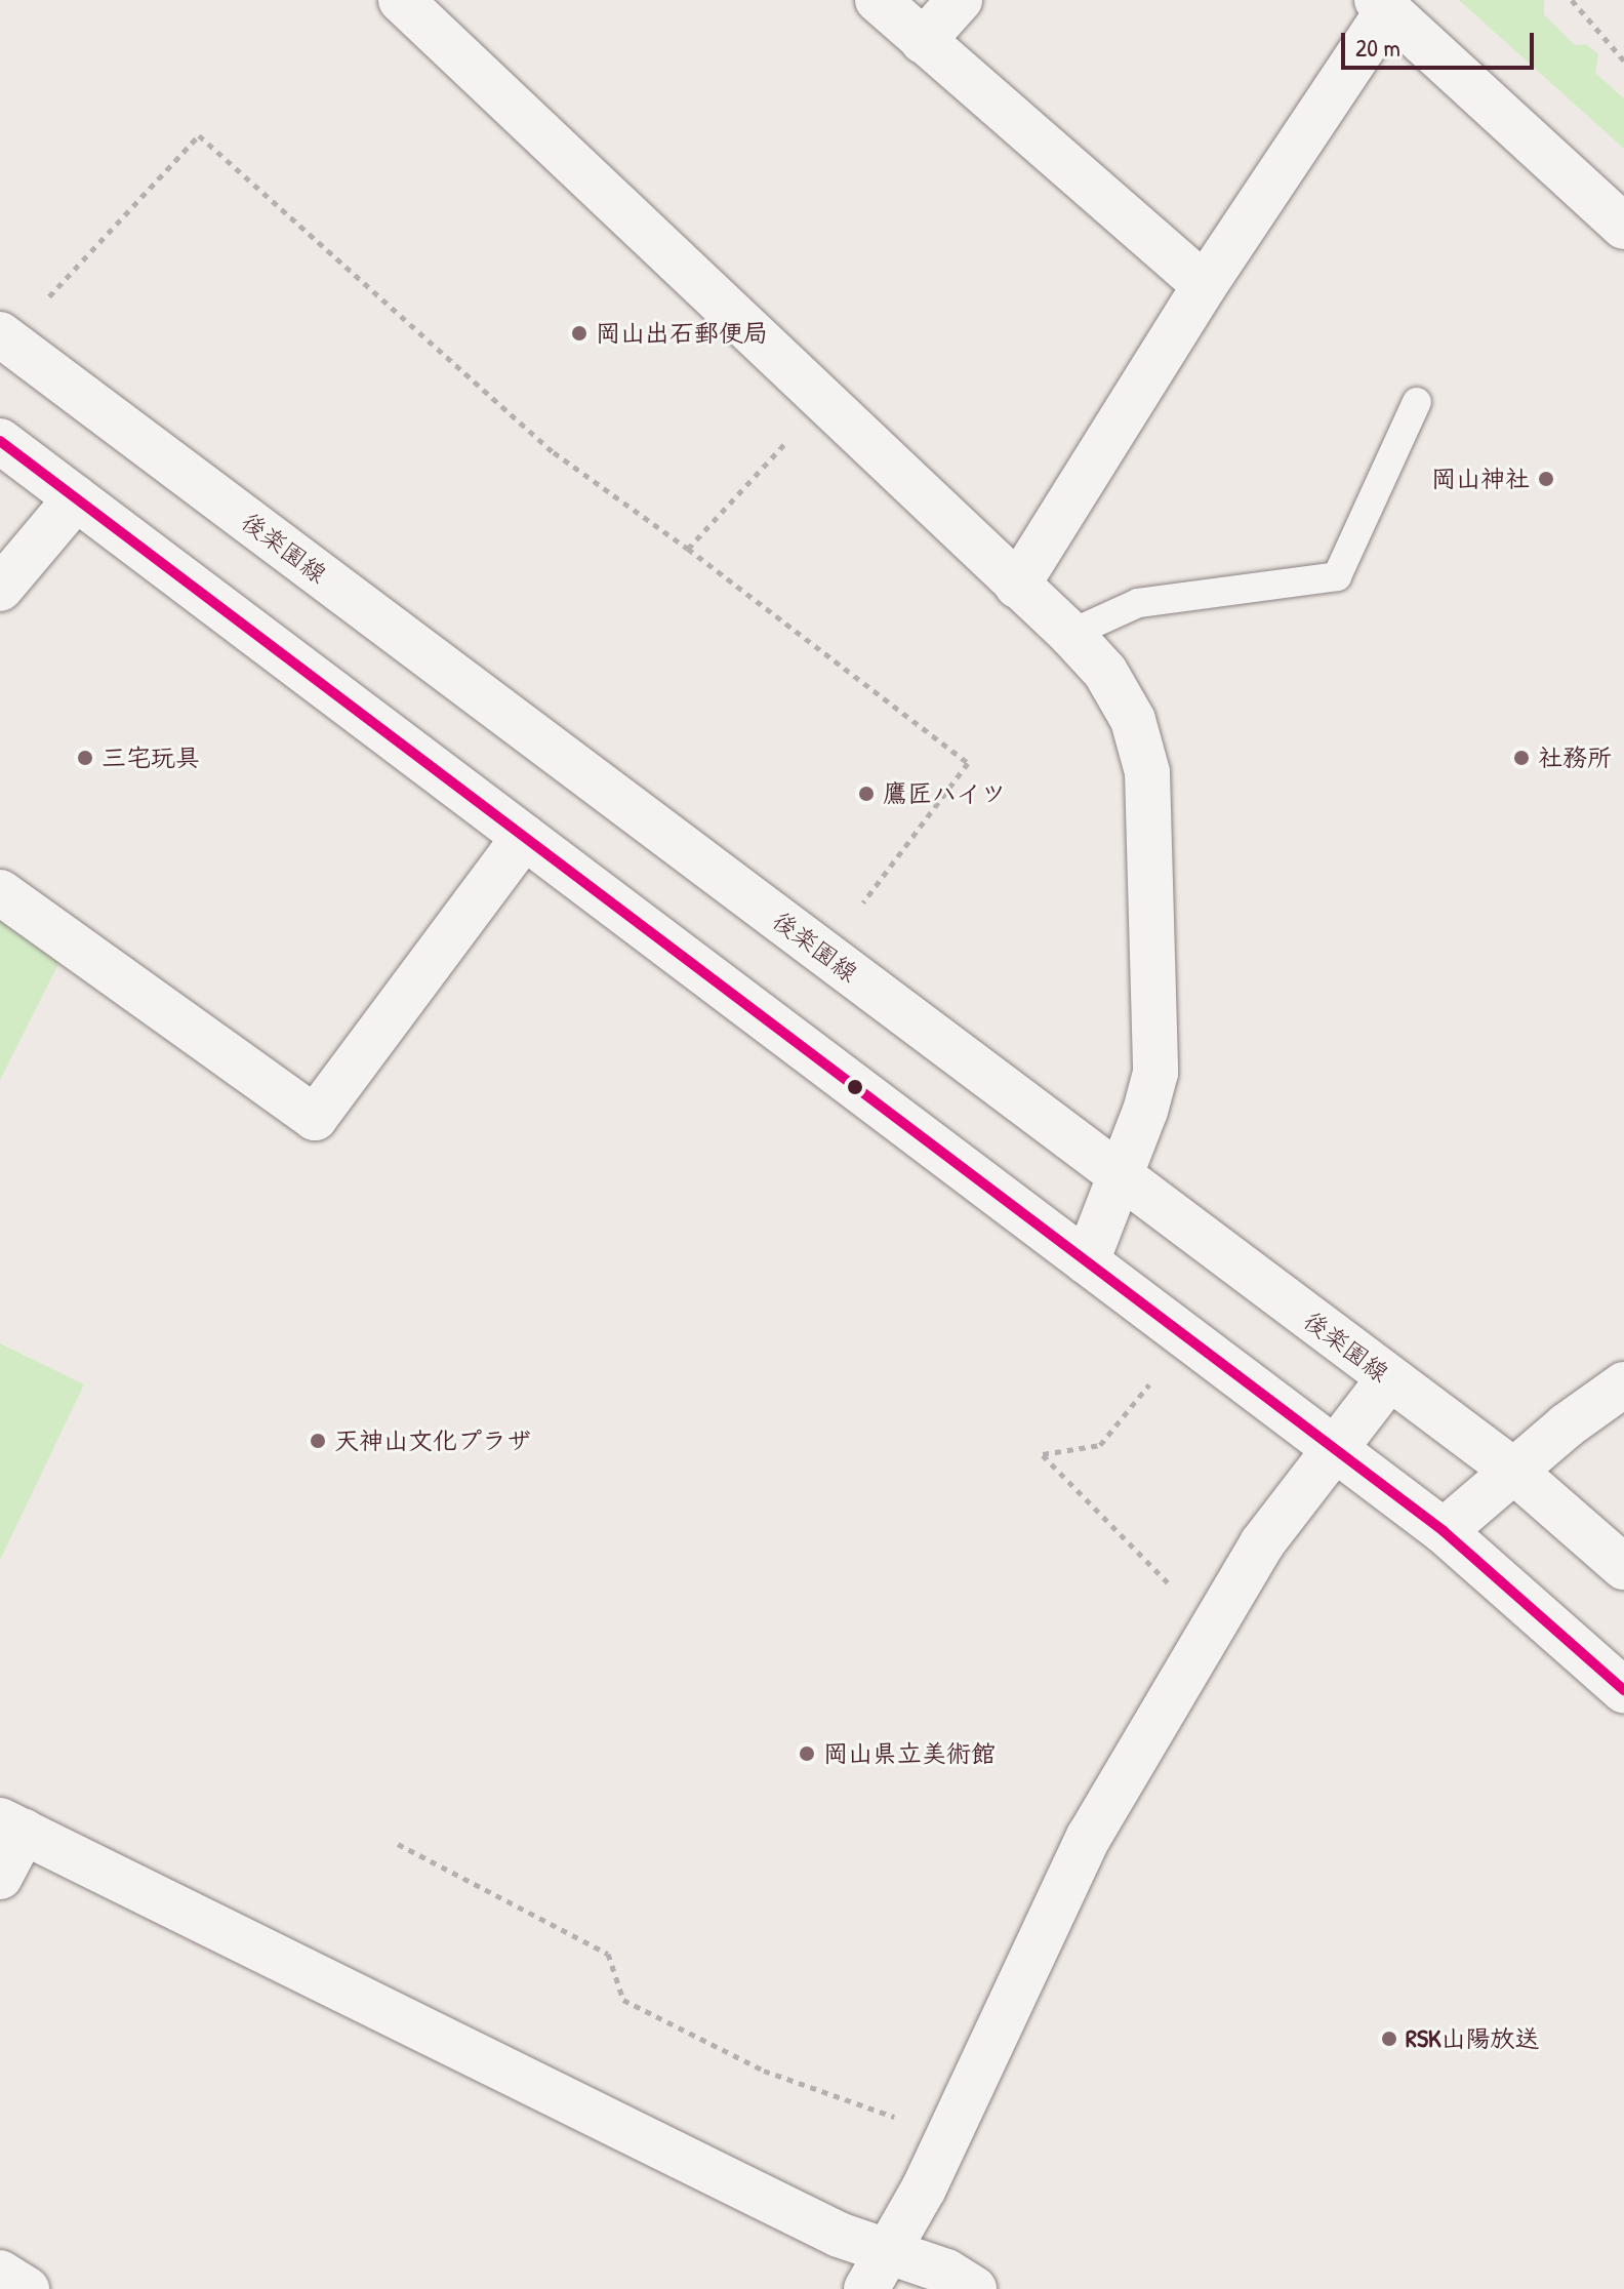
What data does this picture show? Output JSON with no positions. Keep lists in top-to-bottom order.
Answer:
{
  "streets": {
    "street": ["後楽園線"]
  },
  "places": [
    "岡山出石郵便局",
    "岡山神社",
    "三宅玩具",
    "社務所",
    "鷹匠ハイツ",
    "天神山文化プラザ",
    "岡山県立美術館",
    "RSK山陽放送"
  ],
  "scale_bar": "20 m"
}
